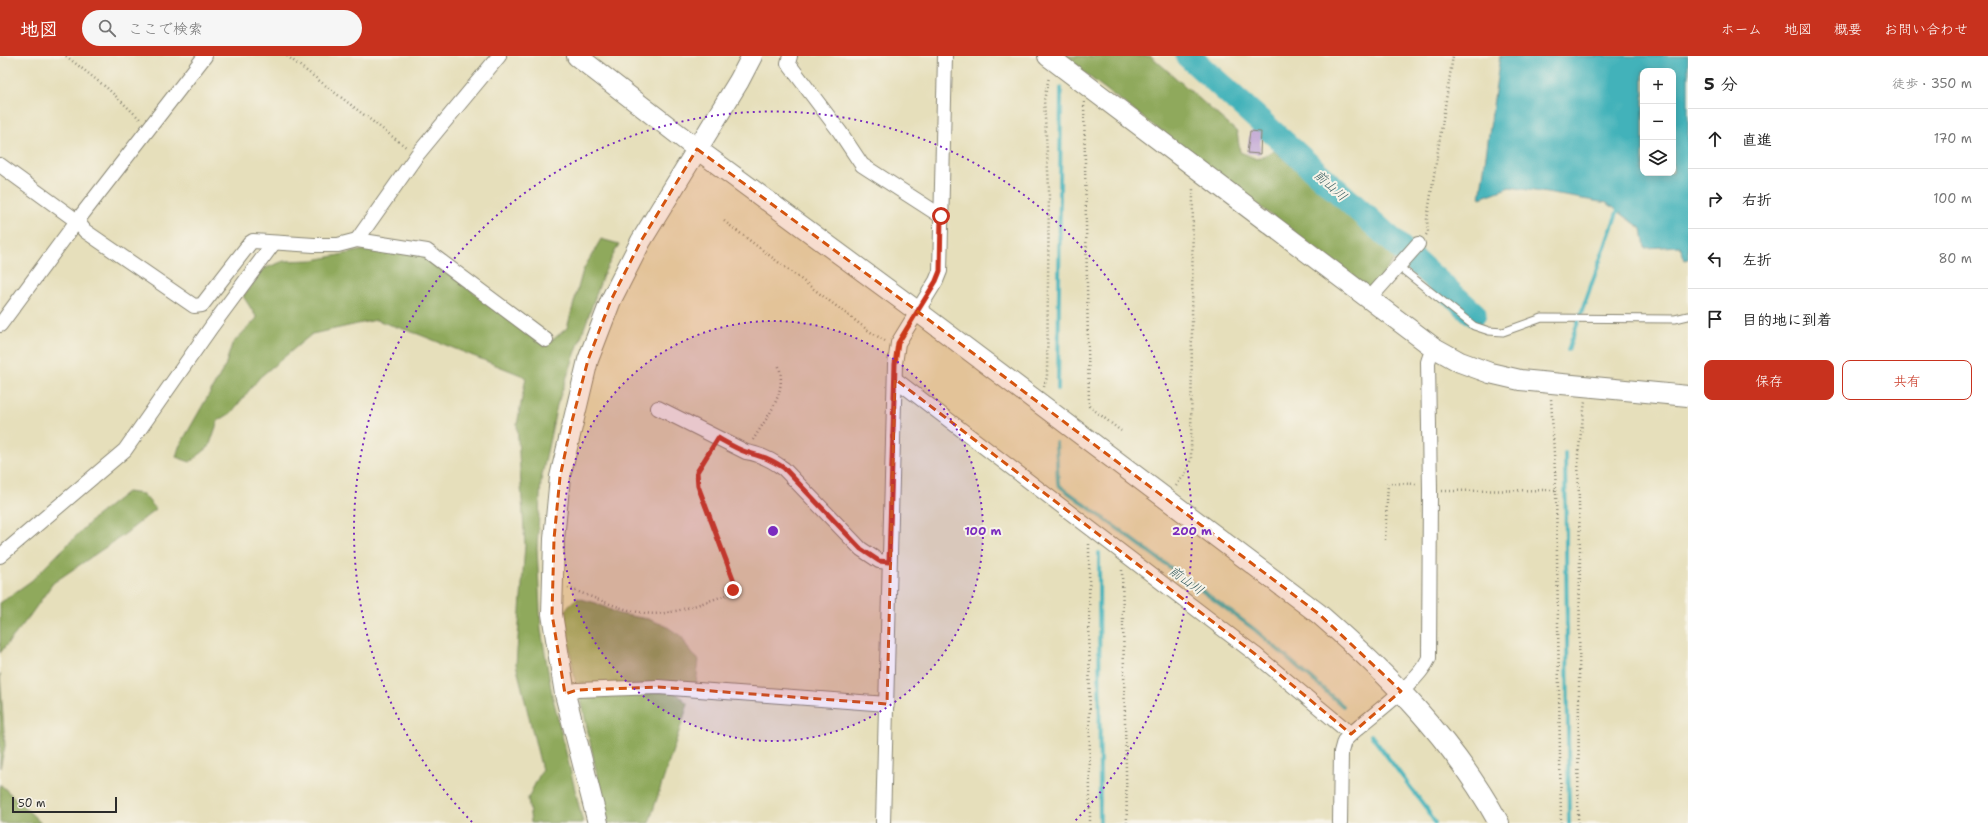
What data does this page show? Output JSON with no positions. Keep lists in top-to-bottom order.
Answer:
{
  "water": ["前山川"],
  "scale_bar": "50 m",
  "page": {
    "header": "地図",
    "search": "ここで検索",
    "nav": [
      "ホーム",
      "地図",
      "概要",
      "お問い合わせ"
    ],
    "heading": ["5 分", "徒歩 · 350 m"],
    "map_buttons": ["+", "−"],
    "list": [
      ["直進", "170 m"],
      ["右折", "100 m"],
      ["左折", "80 m"],
      "目的地に到着"
    ],
    "buttons": ["保存", "共有"],
    "scale": "50 m"
  },
  "rings": ["100 m", "200 m"]
}
